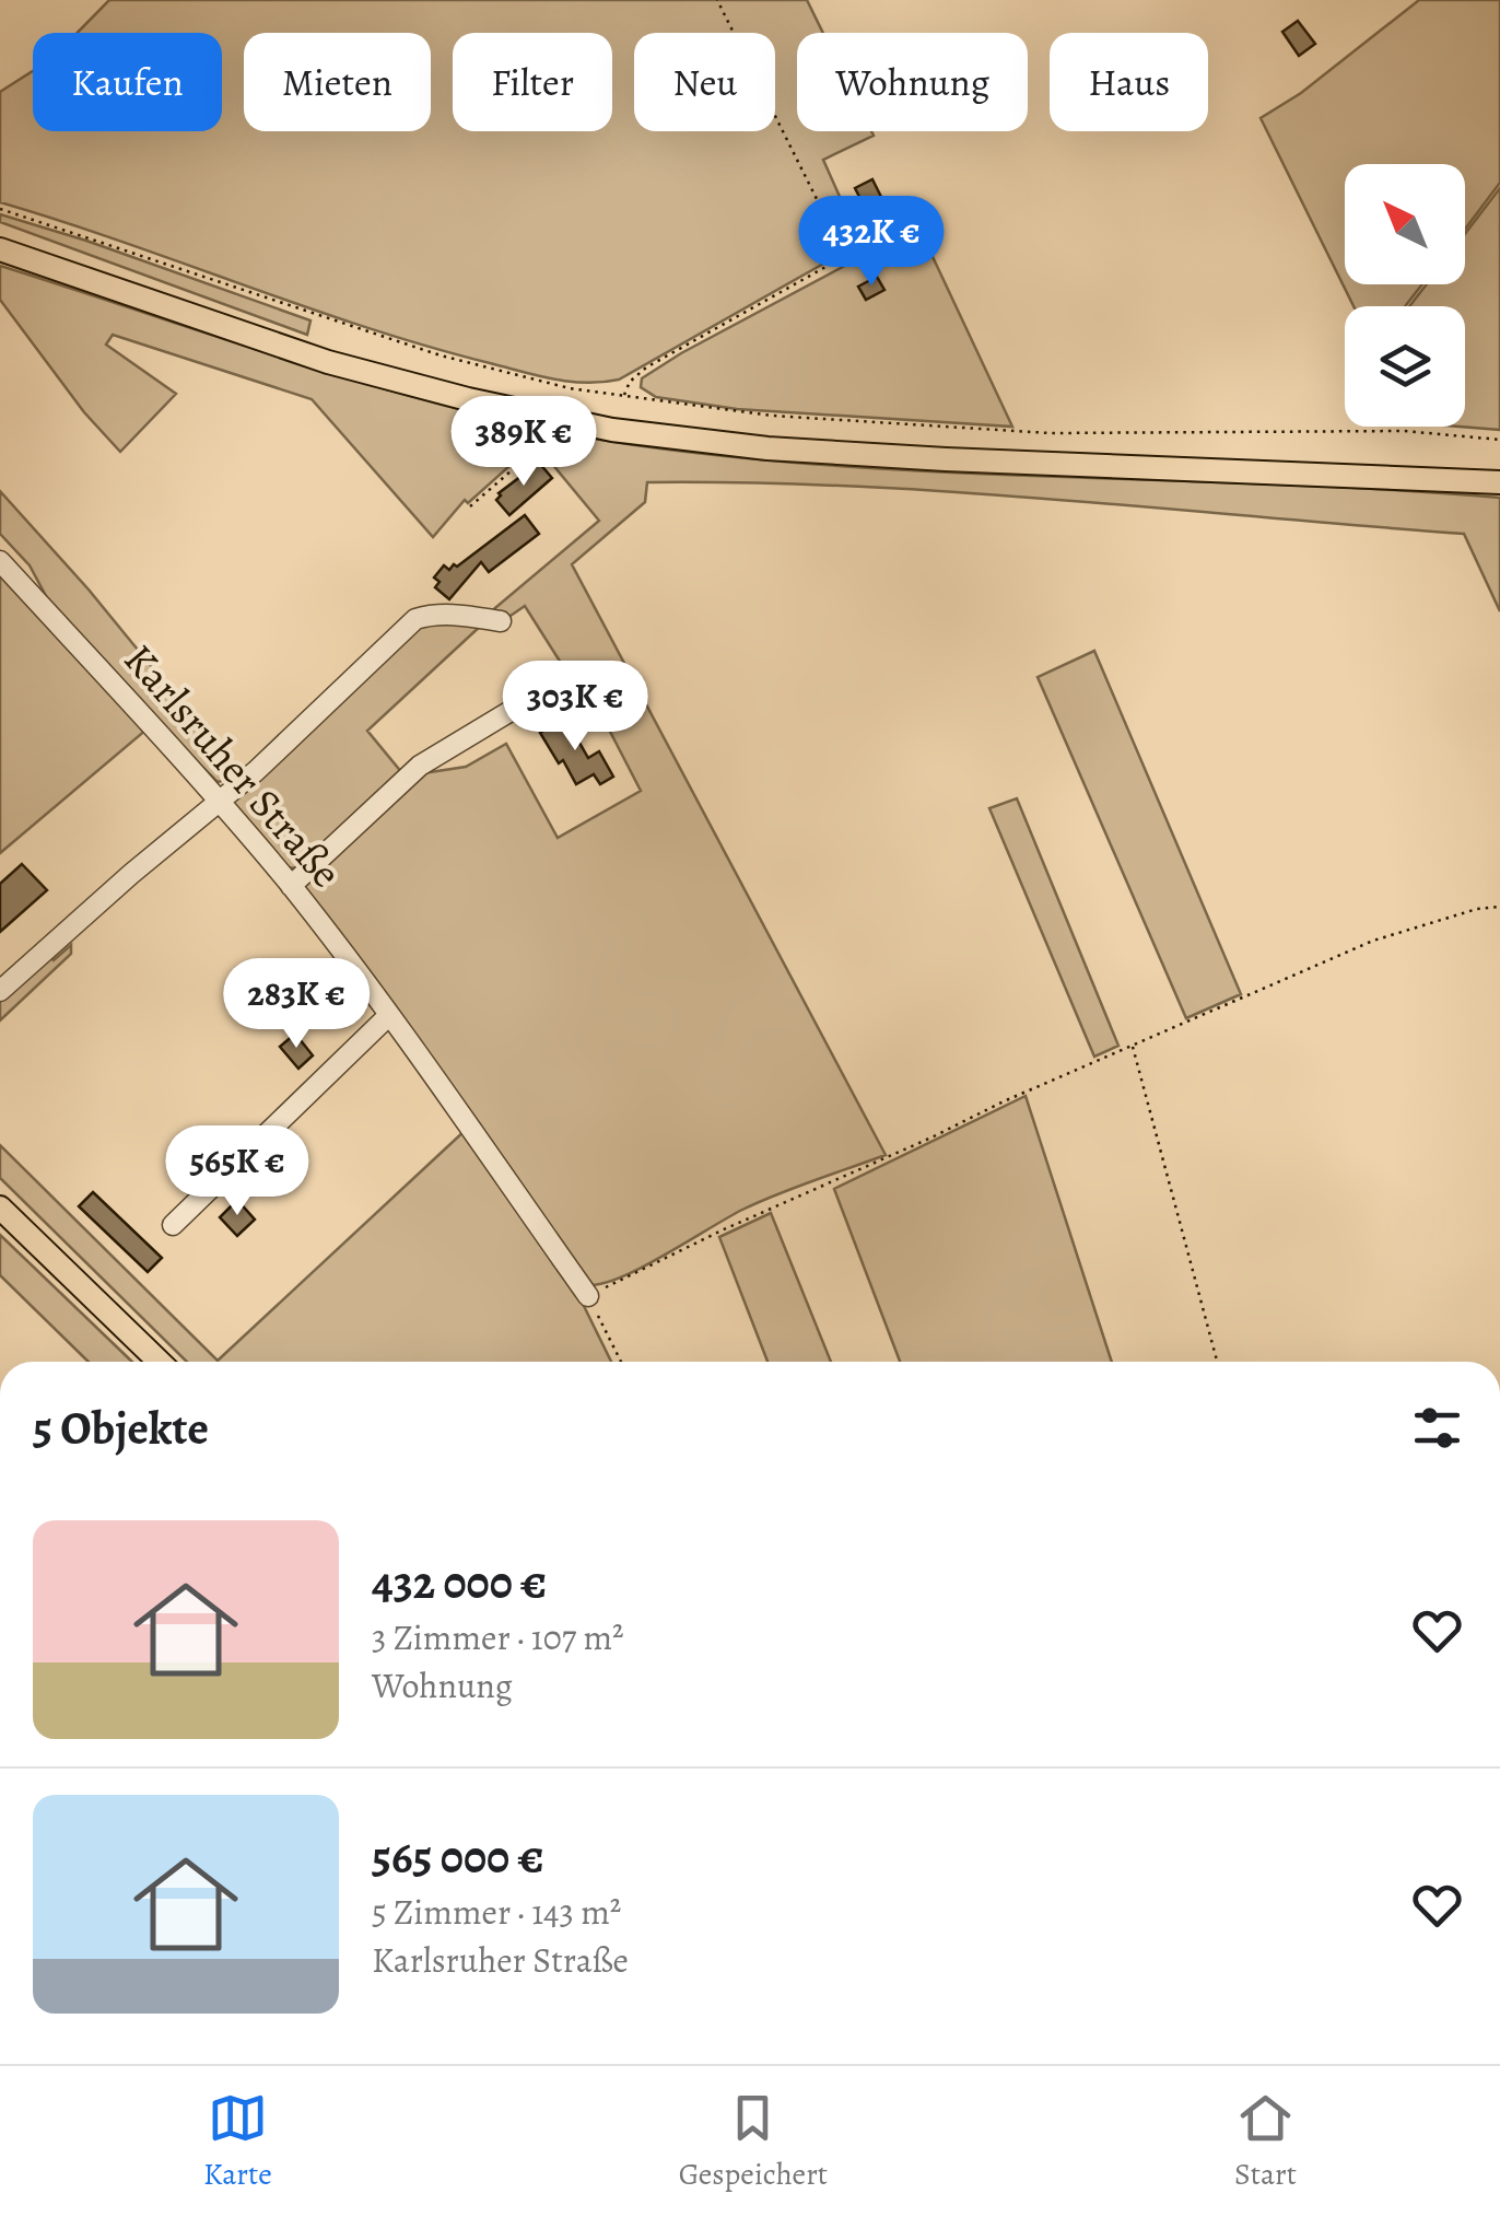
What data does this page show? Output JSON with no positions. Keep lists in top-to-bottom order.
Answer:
{
  "streets": {
    "street": ["Karlsruher Straße"]
  },
  "north": "top left",
  "page": {
    "chip": [
      "Kaufen",
      "Mieten",
      "Filter",
      "Neu",
      "Wohnung",
      "Haus"
    ],
    "price": [
      "432K €",
      "389K €",
      "303K €",
      "283K €",
      "565K €"
    ],
    "heading": "5 Objekte",
    "list": [
      {
        "name": "432 000 €",
        "note": "3 Zimmer · 107 m² · Wohnung"
      },
      {
        "name": "565 000 €",
        "note": "5 Zimmer · 143 m² · Karlsruher Straße"
      }
    ],
    "tabs": ["Karte", "Gespeichert", "Start"]
  }
}
